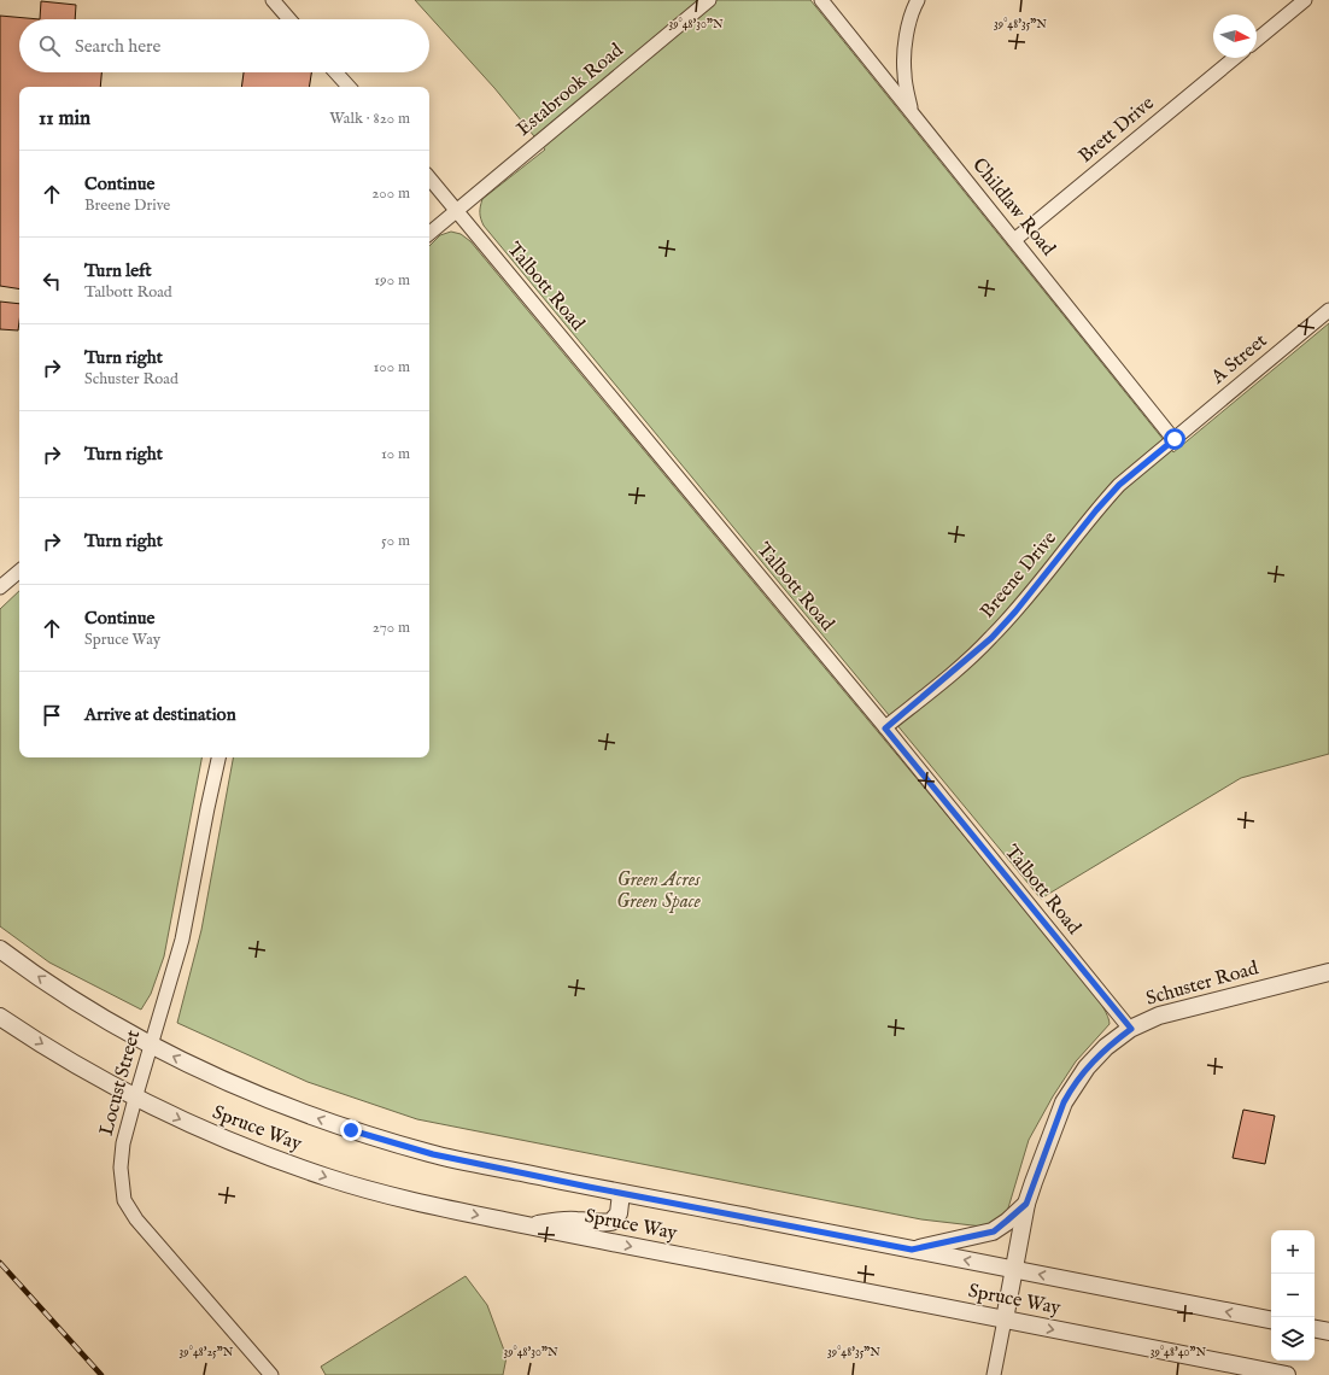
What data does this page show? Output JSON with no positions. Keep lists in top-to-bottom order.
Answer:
{
  "streets": {
    "street": [
      "Estabrook Road",
      "Brett Drive",
      "Childlaw Road",
      "Talbott Road",
      "A Street",
      "Breene Drive",
      "Schuster Road",
      "Locust Street",
      "Spruce Way"
    ]
  },
  "crossings": [
    ["Estabrook Road", "Talbott Road"],
    ["Brett Drive", "Childlaw Road"],
    ["Childlaw Road", "A Street"],
    ["Childlaw Road", "Breene Drive"],
    ["Talbott Road", "Breene Drive"],
    ["Talbott Road", "Schuster Road"],
    ["A Street", "Breene Drive"],
    ["Schuster Road", "Spruce Way"],
    ["Locust Street", "Spruce Way"]
  ],
  "parks": ["Green Acres Green Space"],
  "north": "right",
  "page": {
    "search": "Search here",
    "heading": ["11 min", "Walk · 820 m"],
    "list": [
      ["Continue", "Breene Drive", "200 m"],
      ["Turn left", "Talbott Road", "190 m"],
      ["Turn right", "Schuster Road", "100 m"],
      ["Turn right", "10 m"],
      ["Turn right", "50 m"],
      ["Continue", "Spruce Way", "270 m"],
      "Arrive at destination"
    ],
    "map_buttons": ["+", "−"]
  },
  "coordinates": [
    "39°48'30\"N",
    "39°48'35\"N",
    "39°48'25\"N",
    "39°48'40\"N"
  ]
}
